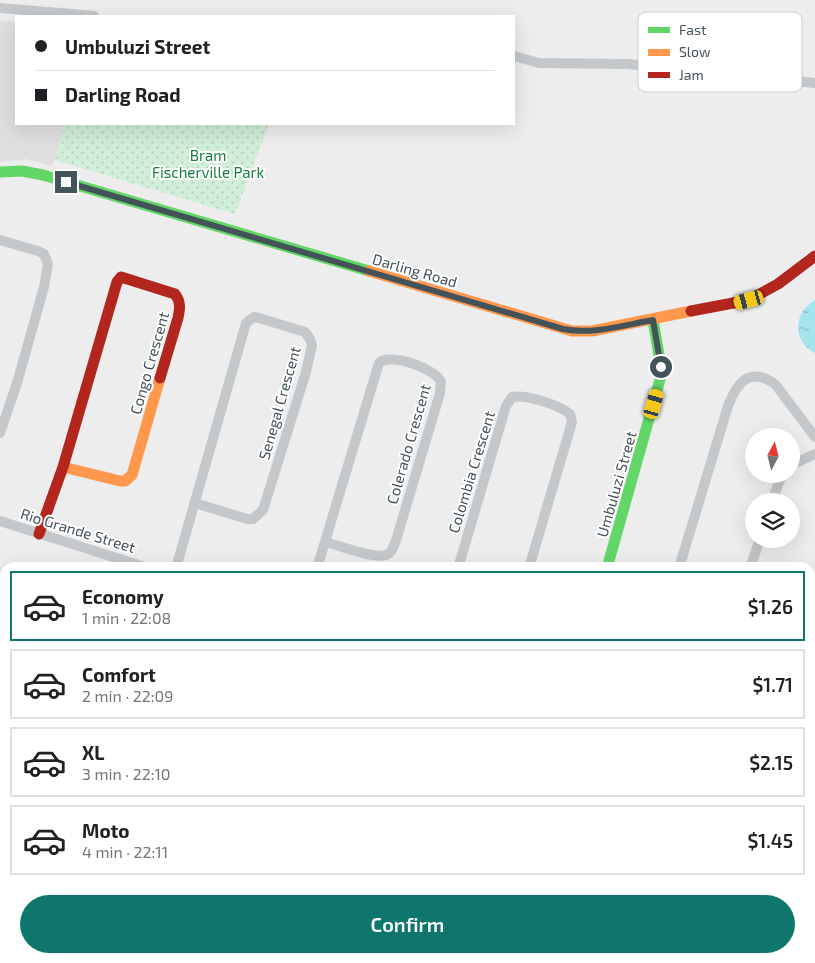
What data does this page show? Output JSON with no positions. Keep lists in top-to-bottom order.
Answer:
{
  "streets": {
    "street": [
      "Darling Road",
      "Congo Crescent",
      "Senegal Crescent",
      "Colerado Crescent",
      "Colombia Crescent",
      "Umbuluzi Street",
      "Rio Grande Street"
    ]
  },
  "crossings": [
    ["Darling Road", "Umbuluzi Street"],
    ["Congo Crescent", "Rio Grande Street"]
  ],
  "parks": ["Bram Fischerville Park"],
  "legend": ["Fast", "Slow", "Jam"],
  "north": "top",
  "page": {
    "banner": ["Umbuluzi Street", "Darling Road"],
    "list": [
      {
        "name": "Economy",
        "note": "1 min · 22:08",
        "value": "$1.26"
      },
      {
        "name": "Comfort",
        "note": "2 min · 22:09",
        "value": "$1.71"
      },
      {
        "name": "XL",
        "note": "3 min · 22:10",
        "value": "$2.15"
      },
      {
        "name": "Moto",
        "note": "4 min · 22:11",
        "value": "$1.45"
      }
    ],
    "buttons": "Confirm"
  }
}
